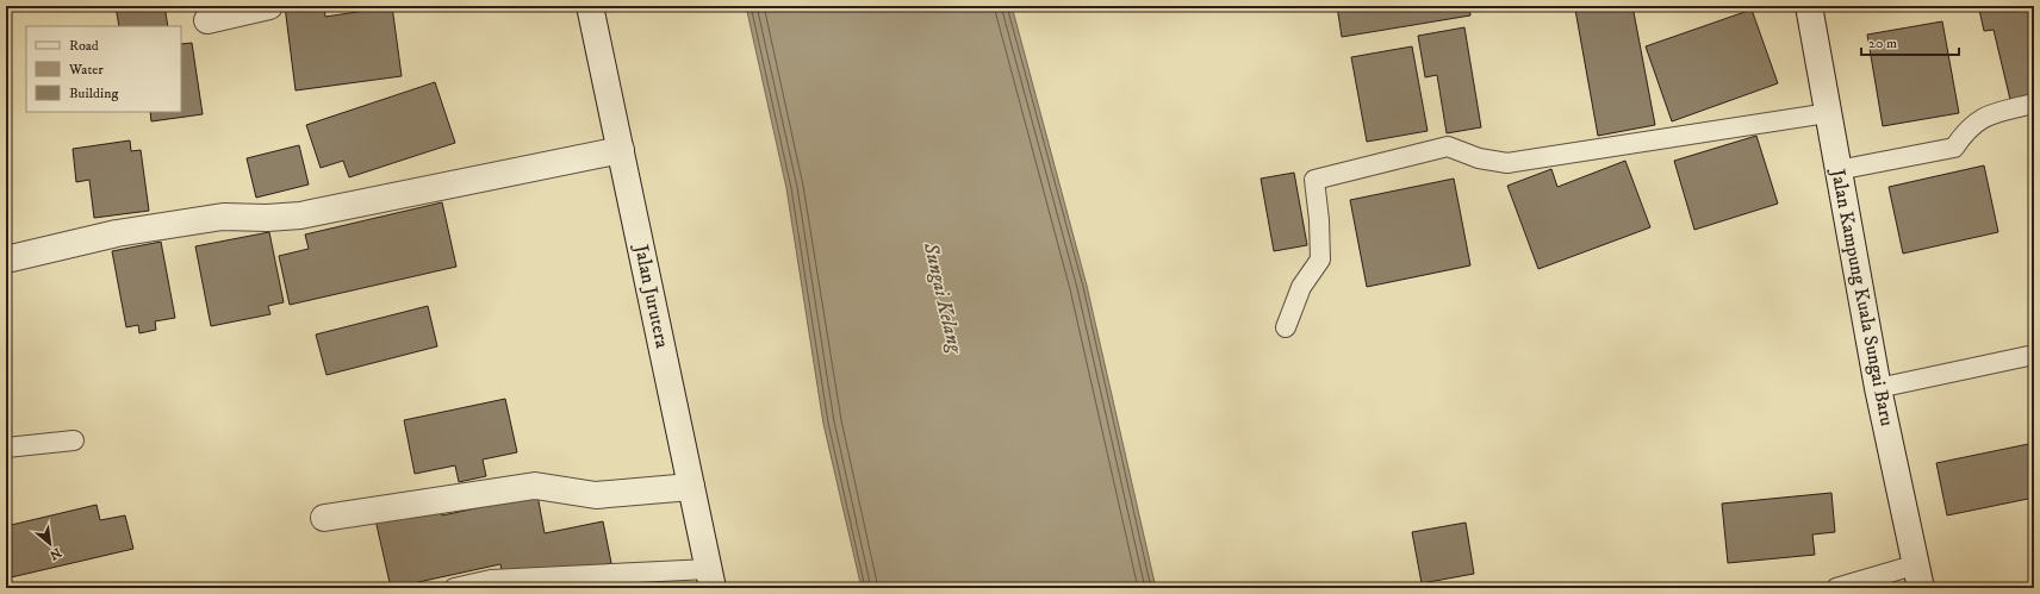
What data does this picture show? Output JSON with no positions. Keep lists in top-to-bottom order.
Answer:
{
  "streets": {
    "street": ["Jalan Jurutera", "Jalan Kampung Kuala Sungai Baru"]
  },
  "water": ["Sungai Kelang"],
  "legend": ["Road", "Water", "Building"],
  "scale_bar": "20 m",
  "north": "bottom right"
}
